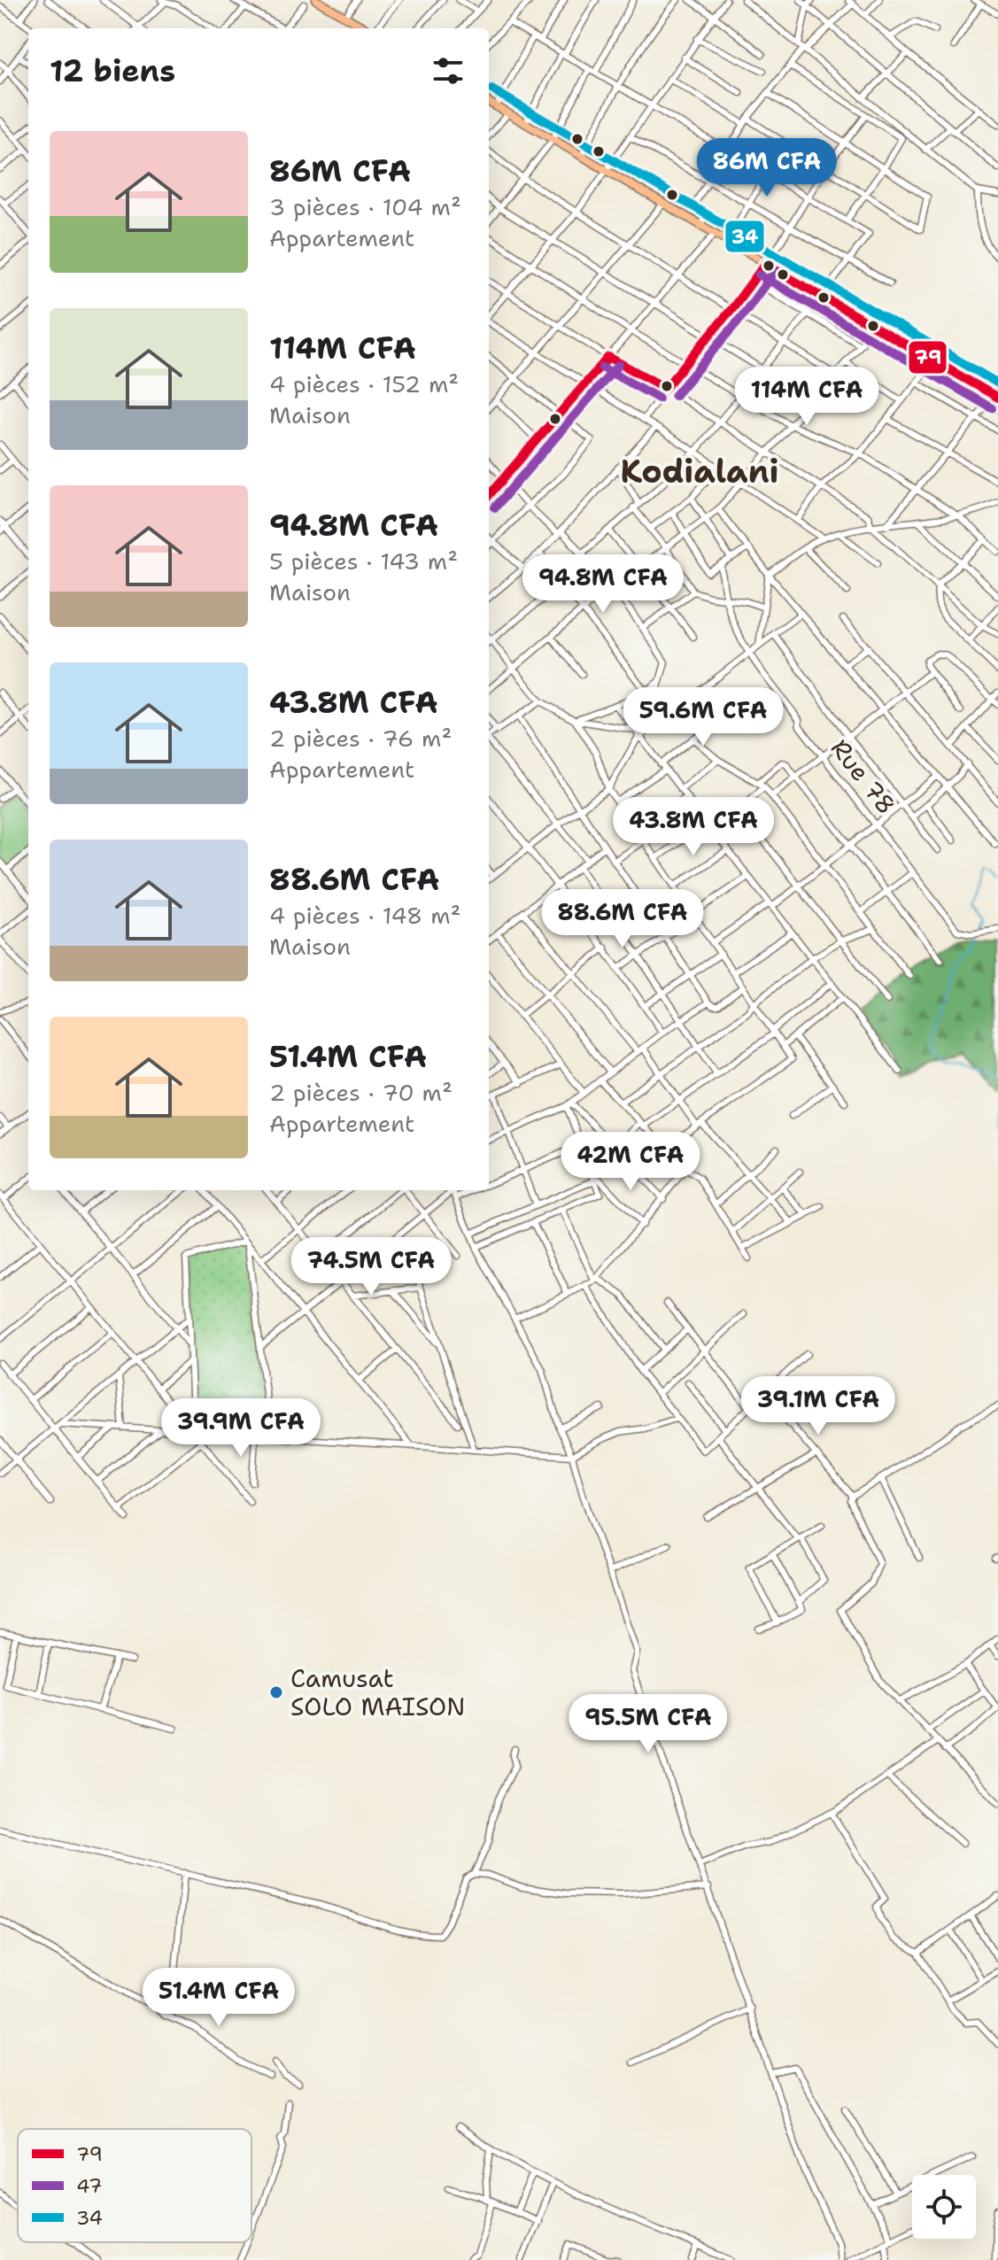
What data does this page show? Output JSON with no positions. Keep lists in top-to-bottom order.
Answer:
{
  "streets": {
    "street": ["Rue 78"]
  },
  "districts": ["Kodialani"],
  "places": ["Camusat SOLO MAISON"],
  "lines": ["transit line 34", "transit line 79", "transit line 47"],
  "legend": ["79", "47", "34"],
  "page": {
    "heading": "12 biens",
    "list": [
      {
        "name": "86M CFA",
        "note": "3 pièces · 104 m² · Appartement"
      },
      {
        "name": "114M CFA",
        "note": "4 pièces · 152 m² · Maison"
      },
      {
        "name": "94.8M CFA",
        "note": "5 pièces · 143 m² · Maison"
      },
      {
        "name": "43.8M CFA",
        "note": "2 pièces · 76 m² · Appartement"
      },
      {
        "name": "88.6M CFA",
        "note": "4 pièces · 148 m² · Maison"
      },
      {
        "name": "51.4M CFA",
        "note": "2 pièces · 70 m² · Appartement"
      }
    ],
    "price": [
      "86M CFA",
      "114M CFA",
      "94.8M CFA",
      "59.6M CFA",
      "43.8M CFA",
      "88.6M CFA",
      "42M CFA",
      "74.5M CFA",
      "39.1M CFA",
      "39.9M CFA",
      "95.5M CFA",
      "51.4M CFA"
    ]
  }
}
